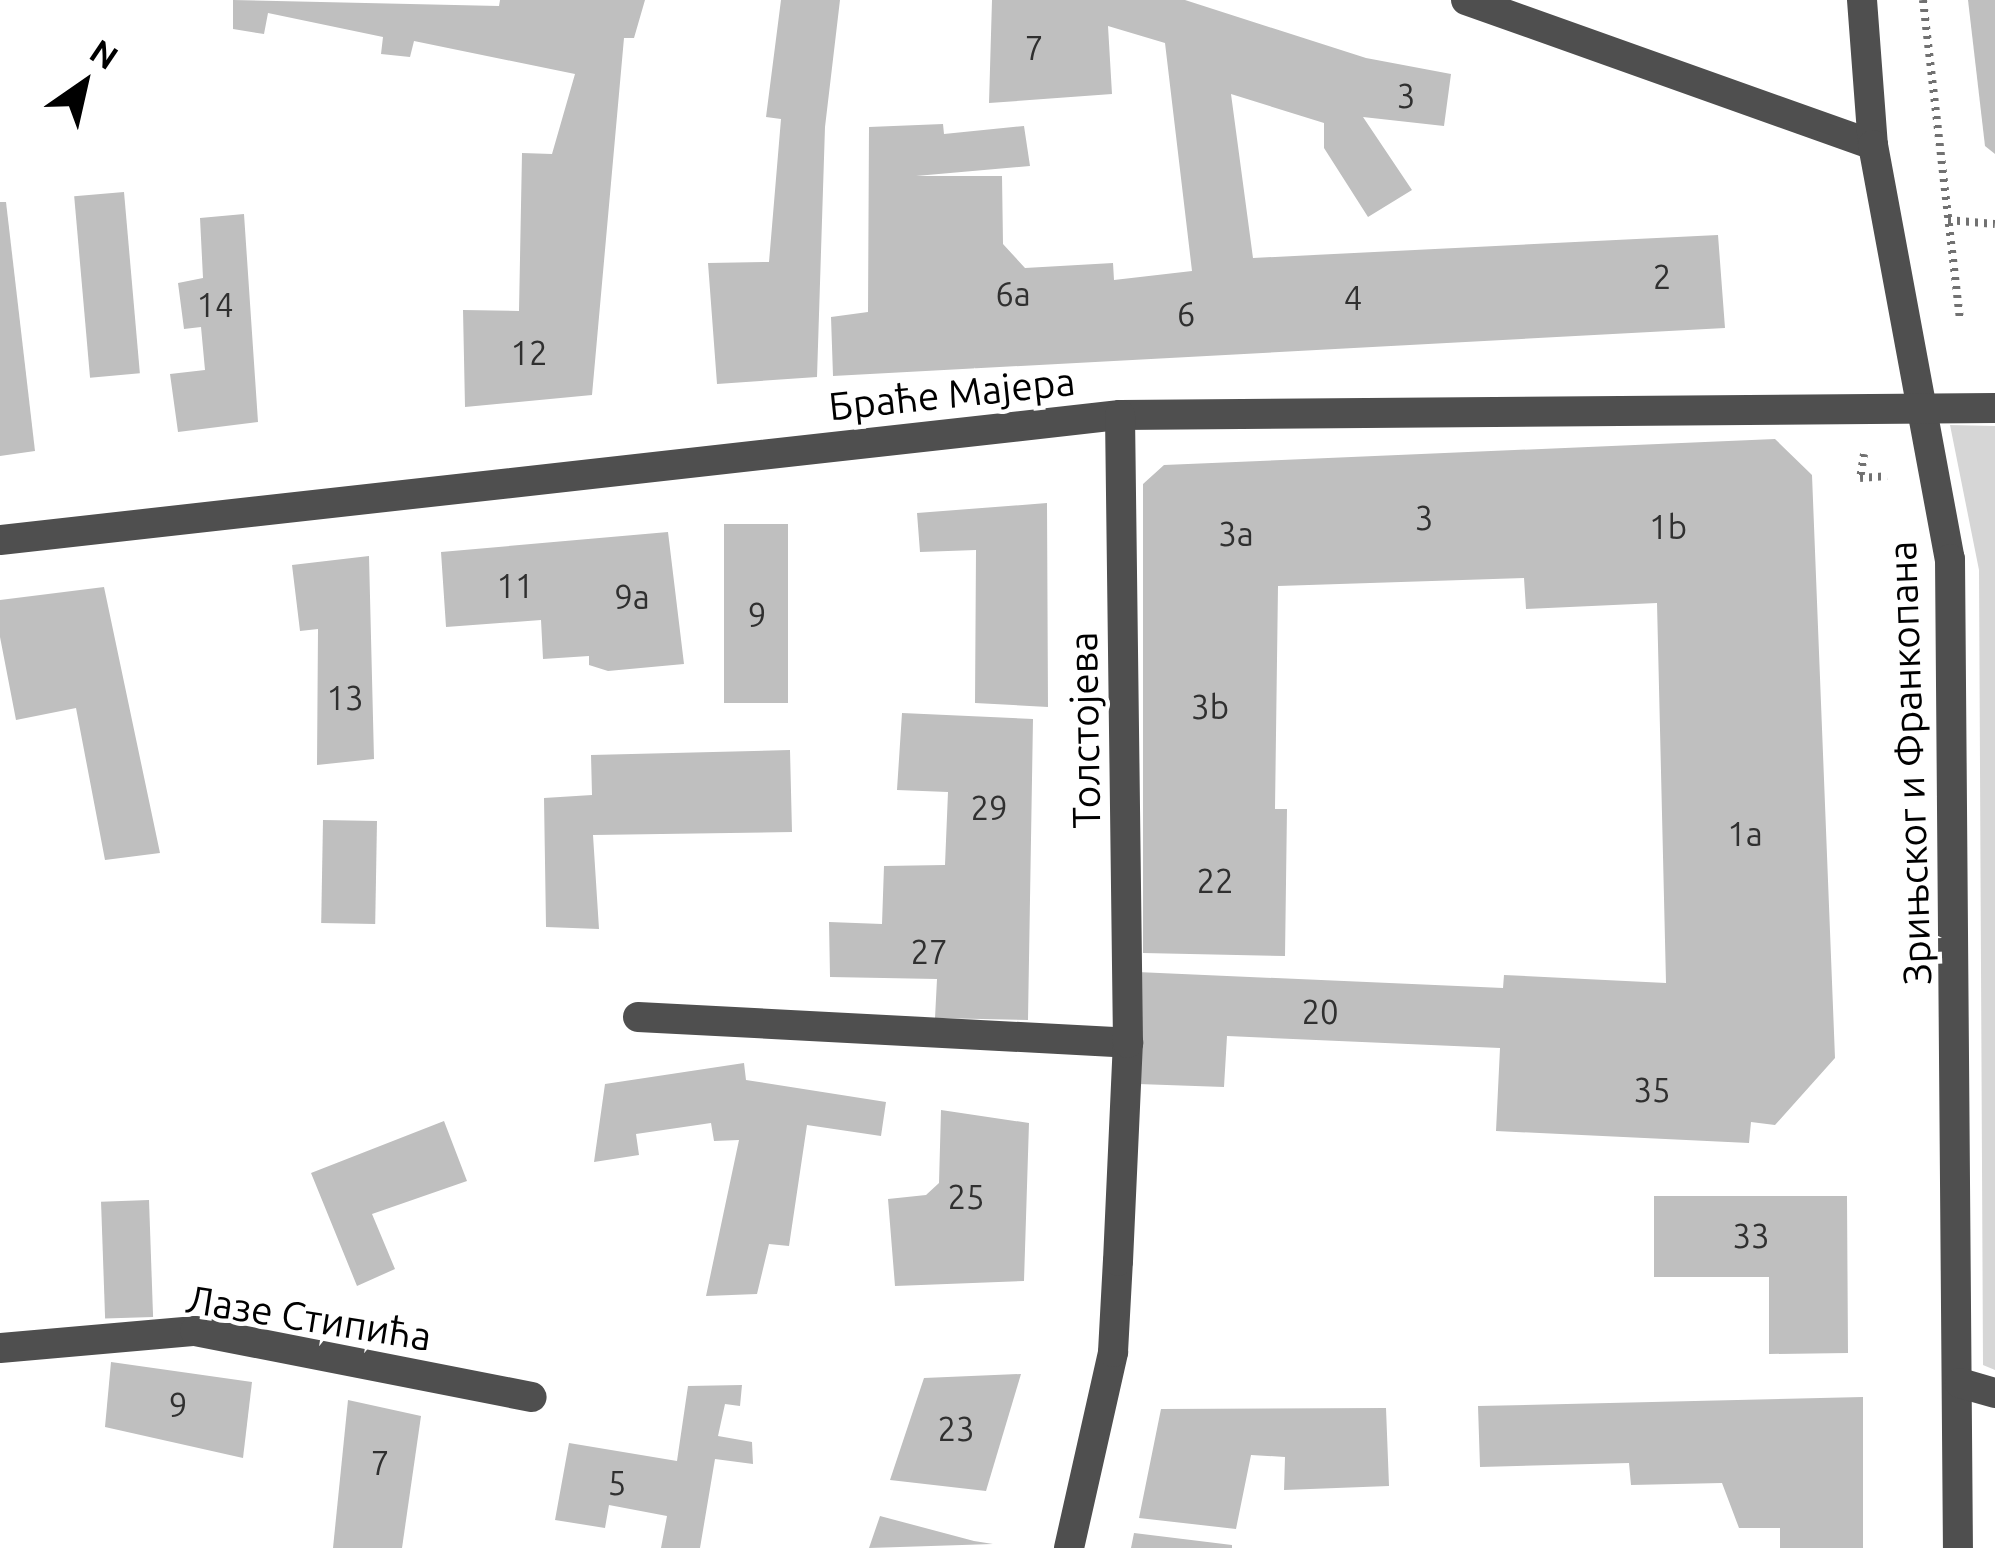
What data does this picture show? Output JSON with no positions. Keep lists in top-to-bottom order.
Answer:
{
  "streets": {
    "street": [
      "Браће Мајера",
      "Толстојева",
      "Зрињског и Франкопана",
      "Лазе Стипића"
    ]
  },
  "crossings": [
    ["Браће Мајера", "Толстојева"],
    ["Браће Мајера", "Зрињског и Франкопана"]
  ],
  "house_numbers": [
    "7",
    "3",
    "2",
    "6a",
    "4",
    "14",
    "6",
    "12",
    "3",
    "1b",
    "3a",
    "11",
    "9a",
    "9",
    "13",
    "3b",
    "29",
    "1a",
    "22",
    "27",
    "20",
    "35",
    "25",
    "33",
    "9",
    "23",
    "7",
    "5"
  ],
  "north": "top right"
}
